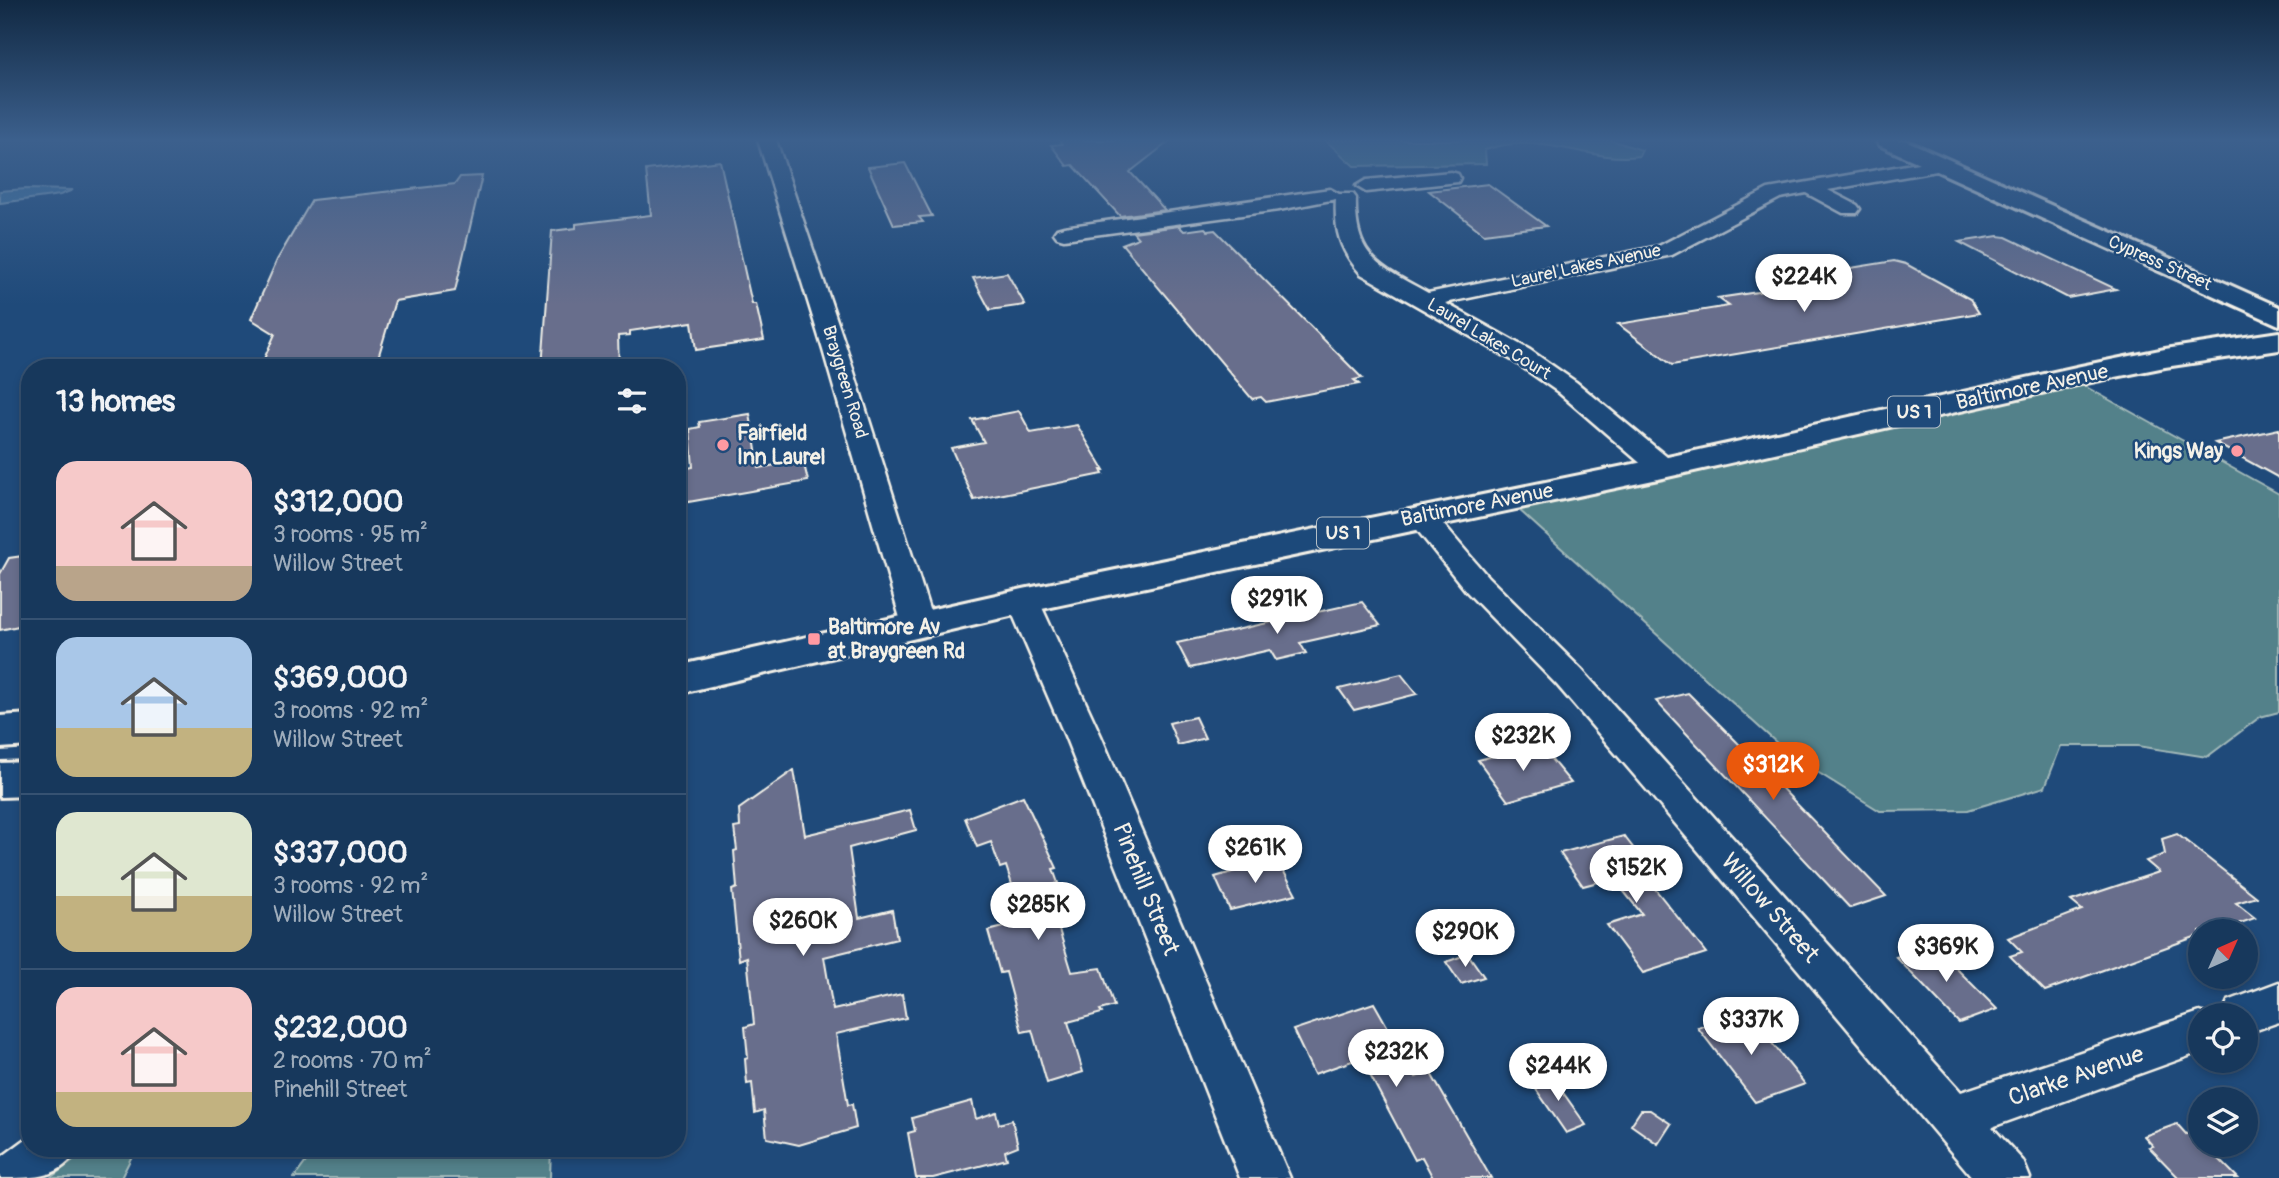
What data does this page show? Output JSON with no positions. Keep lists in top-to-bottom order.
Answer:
{
  "streets": {
    "main road": ["Cypress Street", "Baltimore Avenue", "US 1"],
    "street": [
      "Laurel Lakes Avenue",
      "Laurel Lakes Court",
      "Braygreen Road",
      "Pinehill Street",
      "Willow Street",
      "Clarke Avenue"
    ]
  },
  "crossings": [
    ["Laurel Lakes Avenue", "Laurel Lakes Court"],
    ["Laurel Lakes Court", "Baltimore Avenue"],
    ["Braygreen Road", "Baltimore Avenue"],
    ["Baltimore Avenue", "Pinehill Street"],
    ["Baltimore Avenue", "Willow Street"],
    ["Willow Street", "Clarke Avenue"]
  ],
  "places": {
    "other": ["Fairfield Inn Laurel", "Kings Way"],
    "transit": ["Baltimore Av at Braygreen Rd"]
  },
  "north": "top right",
  "page": {
    "price": [
      "$224K",
      "$291K",
      "$232K",
      "$312K",
      "$261K",
      "$152K",
      "$285K",
      "$260K",
      "$290K",
      "$369K",
      "$337K",
      "$232K",
      "$244K"
    ],
    "heading": "13 homes",
    "list": [
      {
        "name": "$312,000",
        "note": "3 rooms · 95 m² · Willow Street"
      },
      {
        "name": "$369,000",
        "note": "3 rooms · 92 m² · Willow Street"
      },
      {
        "name": "$337,000",
        "note": "3 rooms · 92 m² · Willow Street"
      },
      {
        "name": "$232,000",
        "note": "2 rooms · 70 m² · Pinehill Street"
      }
    ]
  }
}
